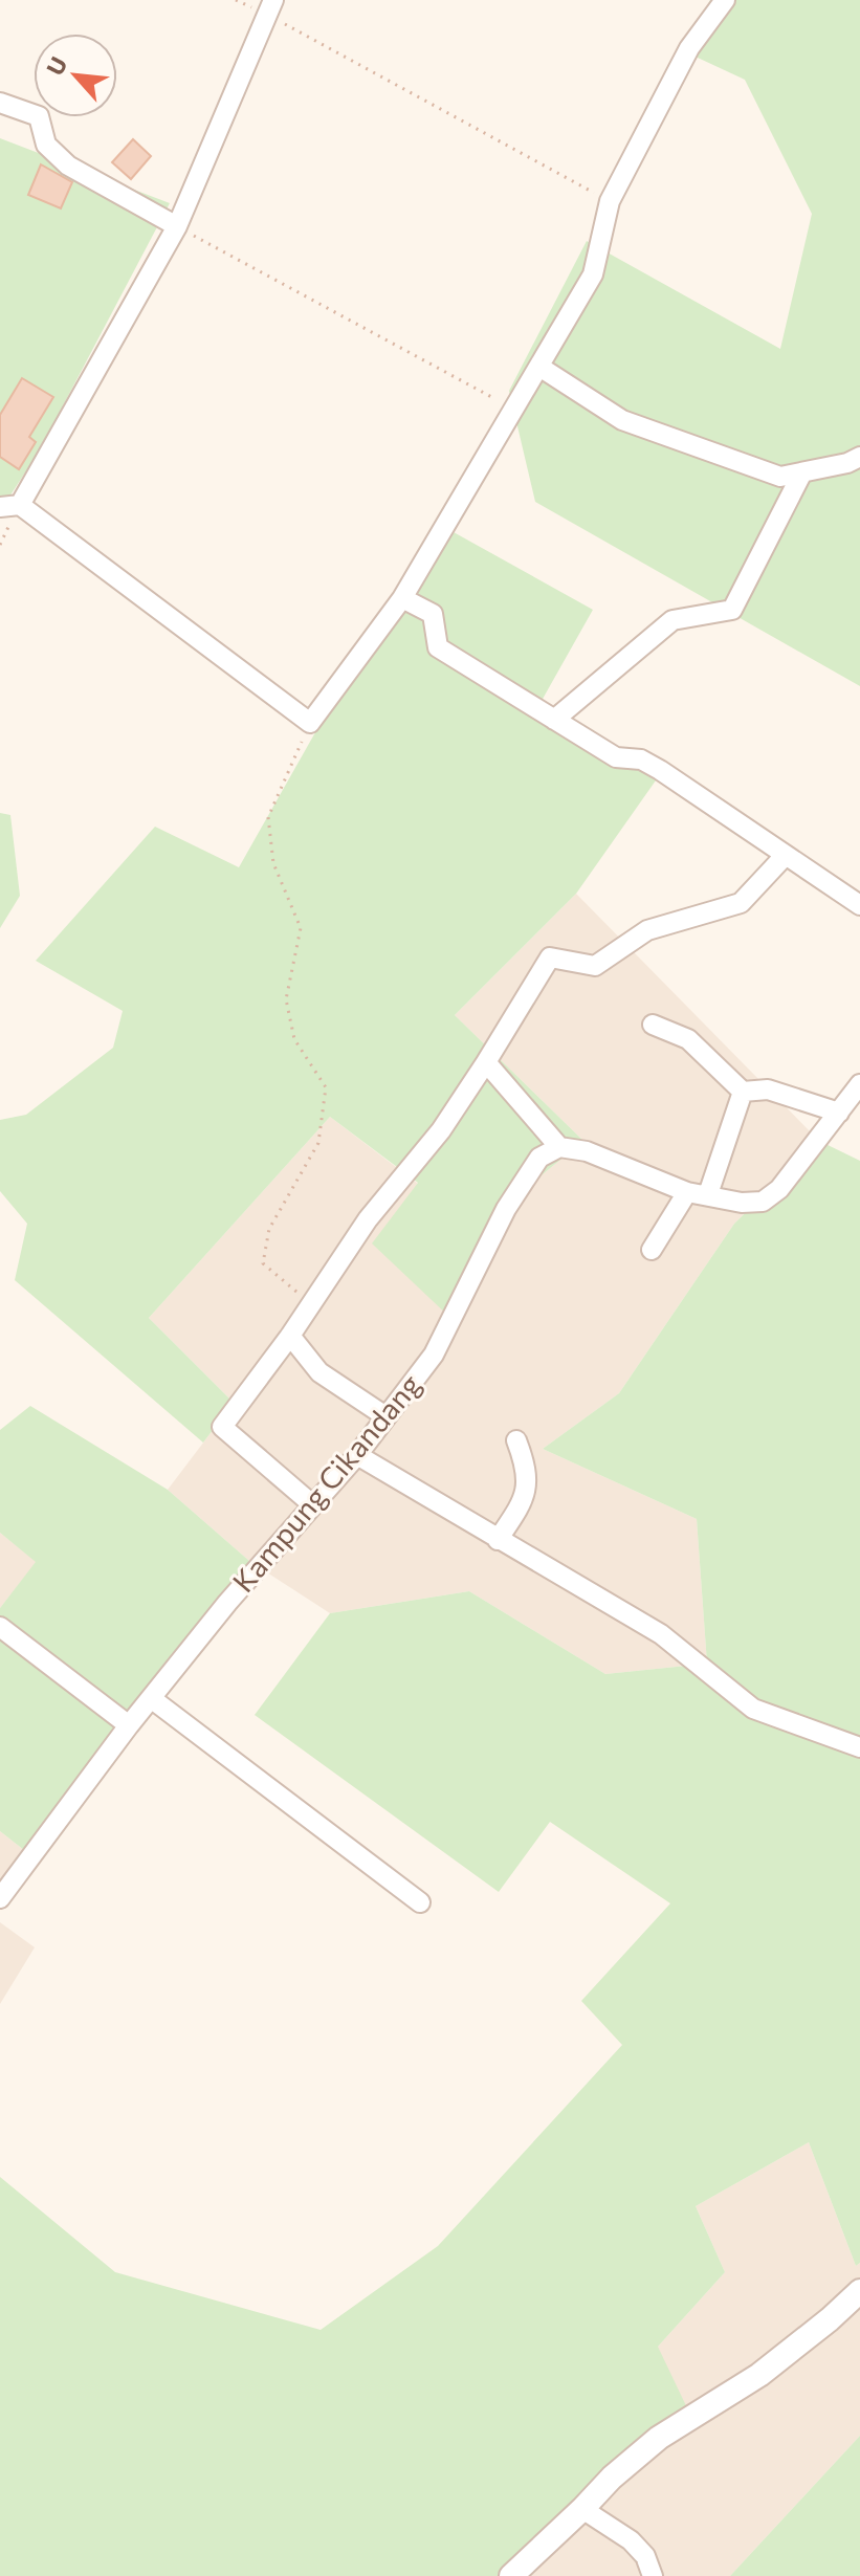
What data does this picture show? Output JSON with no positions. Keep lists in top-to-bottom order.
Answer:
{
  "streets": {
    "street": ["Kampung Cikandang"]
  },
  "north": "top left"
}
